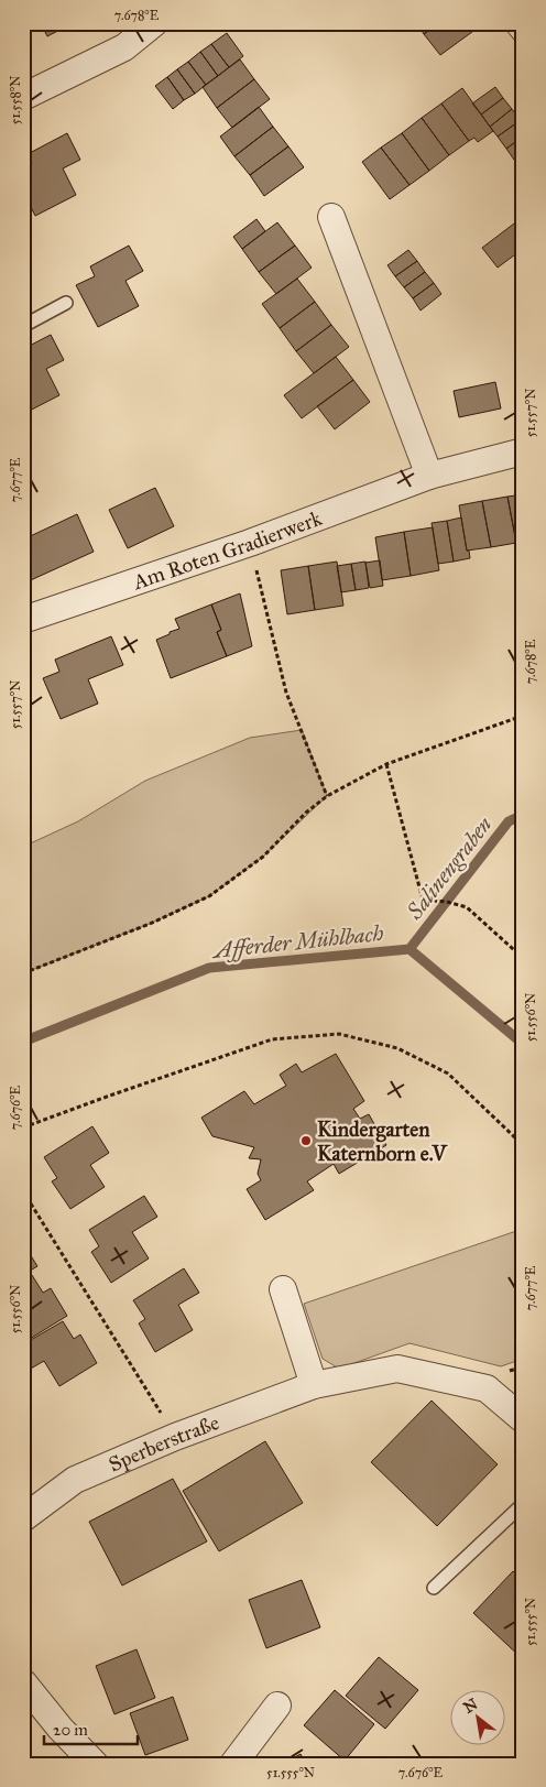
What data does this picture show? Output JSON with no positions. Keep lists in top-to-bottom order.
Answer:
{
  "streets": {
    "street": ["Am Roten Gradierwerk", "Sperberstraße"]
  },
  "water": ["Salinengraben", "Afferder Mühlbach"],
  "places": ["Kindergarten Katernborn e.V"],
  "scale_bar": "20 m",
  "north": "top left",
  "coordinates": [
    "7.678°E",
    "51.558°N",
    "51.557°N",
    "7.677°E",
    "51.556°N",
    "7.676°E",
    "51.555°N"
  ]
}
